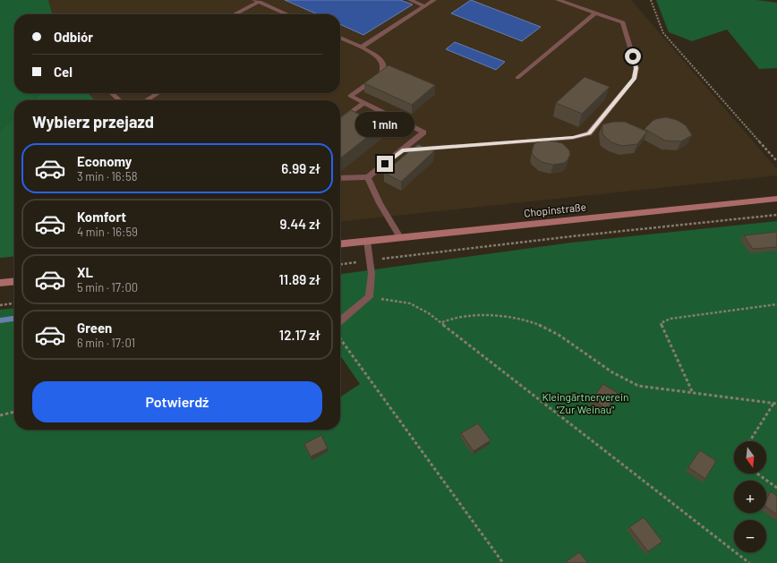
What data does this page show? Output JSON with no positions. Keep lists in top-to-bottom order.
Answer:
{
  "streets": {
    "main road": ["Chopinstraße"]
  },
  "parks": ["Kleingärtnerverein \"Zur Weinau\""],
  "north": "bottom",
  "page": {
    "banner": ["Odbiór", "Cel"],
    "heading": "Wybierz przejazd",
    "bubble": "1 min",
    "list": [
      {
        "name": "Economy",
        "note": "3 min · 16:58",
        "value": "6.99 zł"
      },
      {
        "name": "Komfort",
        "note": "4 min · 16:59",
        "value": "9.44 zł"
      },
      {
        "name": "XL",
        "note": "5 min · 17:00",
        "value": "11.89 zł"
      },
      {
        "name": "Green",
        "note": "6 min · 17:01",
        "value": "12.17 zł"
      }
    ],
    "buttons": "Potwierdź",
    "map_buttons": ["+", "−"]
  }
}
